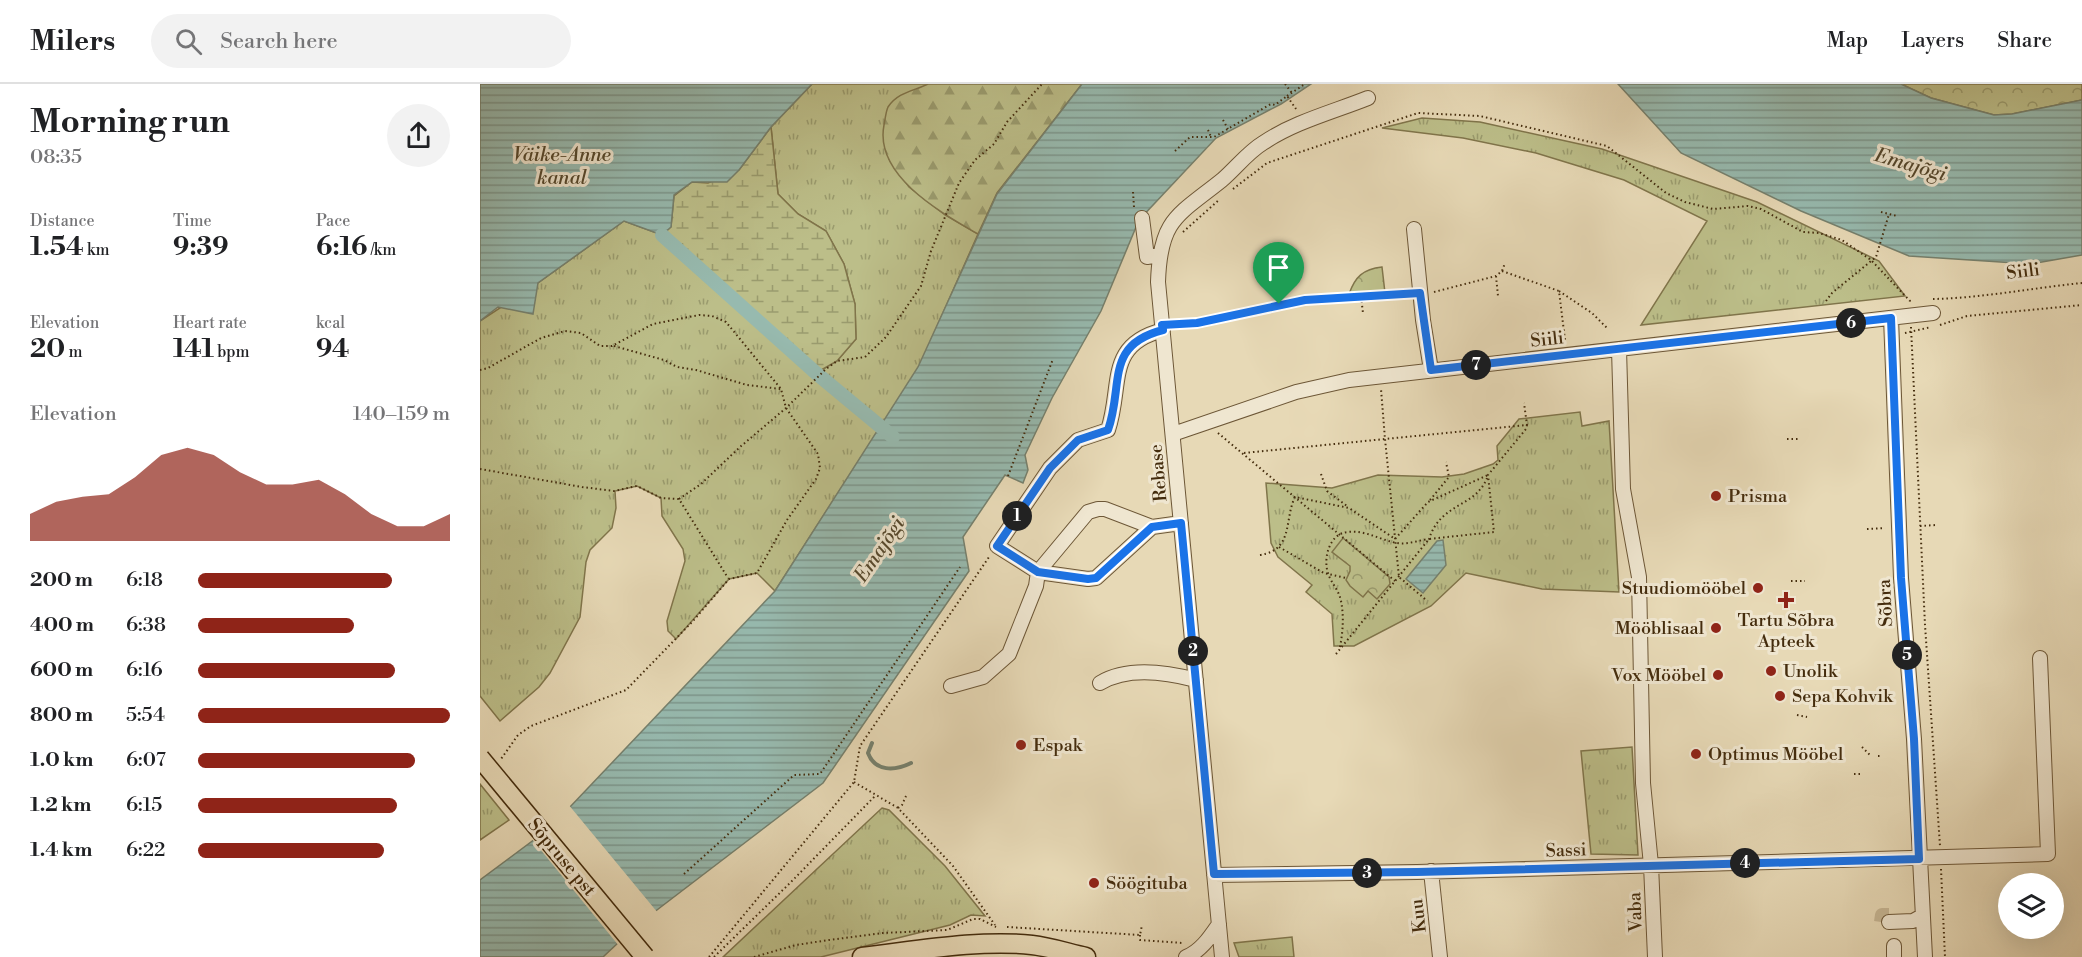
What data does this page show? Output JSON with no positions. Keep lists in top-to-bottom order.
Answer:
{
  "streets": {
    "main road": ["Sõpruse pst"],
    "street": [
      "Siili",
      "Rebase",
      "Sõbra",
      "Sassi",
      "Vaba",
      "Kuu"
    ]
  },
  "crossings": [
    ["Siili", "Rebase"],
    ["Siili", "Sõbra"],
    ["Siili", "Vaba"],
    ["Rebase", "Sassi"],
    ["Sõbra", "Sassi"],
    ["Sassi", "Vaba"],
    ["Sassi", "Kuu"]
  ],
  "water": ["Väike-Anne kanal", "Emajõgi"],
  "places": {
    "other": [
      "Prisma",
      "Stuudiomööbel",
      "Mööblisaal",
      "Unolik",
      "Vox Mööbel",
      "Sepa Kohvik",
      "Espak",
      "Optimus Mööbel",
      "Söögituba"
    ],
    "health": ["Tartu Sõbra Apteek"]
  },
  "page": {
    "header": "Milers",
    "search": "Search here",
    "nav": ["Map", "Layers", "Share"],
    "heading": ["Morning run", "08:35"],
    "stats": [
      ["Distance", "1.54 km"],
      ["Time", "9:39"],
      ["Pace", "6:16 /km"],
      ["Elevation", "20 m"],
      ["Heart rate", "141 bpm"],
      ["kcal", "94"]
    ],
    "pins": [
      "6",
      "7",
      "1",
      "2",
      "5",
      "4",
      "3"
    ],
    "chart": ["Elevation", "140–159 m"],
    "list": [
      {
        "name": "200 m",
        "note": "6:18"
      },
      {
        "name": "400 m",
        "note": "6:38"
      },
      {
        "name": "600 m",
        "note": "6:16"
      },
      {
        "name": "800 m",
        "note": "5:54"
      },
      {
        "name": "1.0 km",
        "note": "6:07"
      },
      {
        "name": "1.2 km",
        "note": "6:15"
      },
      {
        "name": "1.4 km",
        "note": "6:22"
      }
    ]
  }
}
